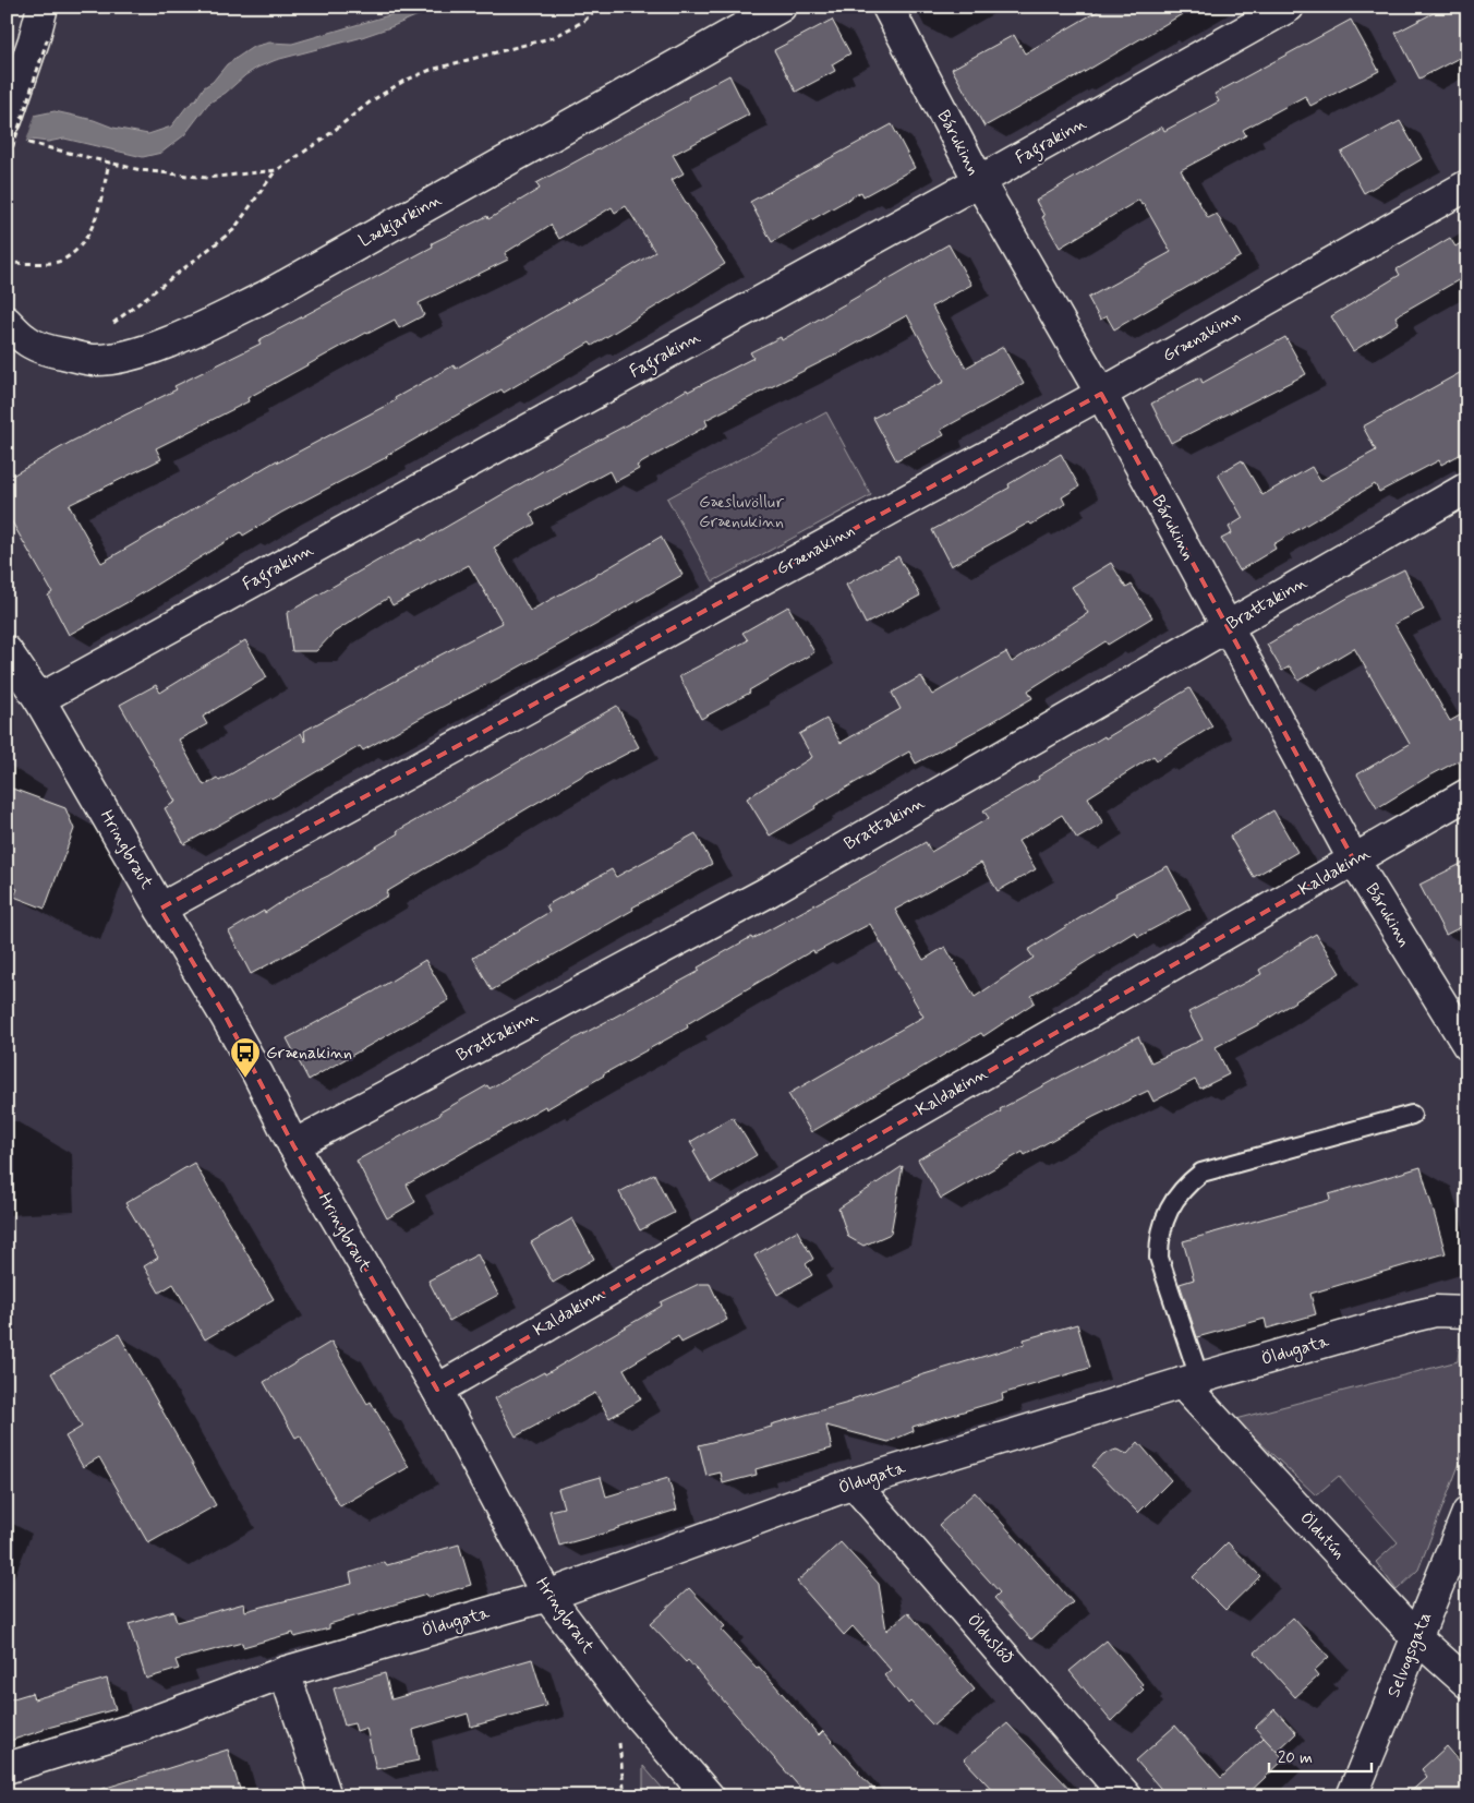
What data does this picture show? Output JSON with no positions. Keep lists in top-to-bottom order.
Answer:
{
  "streets": {
    "street": [
      "Fagrakinn",
      "Bárukinn",
      "Lækjarkinn",
      "Grænakinn",
      "Brattakinn",
      "Hringbraut",
      "Kaldakinn",
      "Öldugata",
      "Öldutún",
      "Ölduslóð",
      "Selvogsgata"
    ]
  },
  "crossings": [
    ["Fagrakinn", "Bárukinn"],
    ["Fagrakinn", "Hringbraut"],
    ["Bárukinn", "Grænakinn"],
    ["Bárukinn", "Brattakinn"],
    ["Bárukinn", "Kaldakinn"],
    ["Grænakinn", "Hringbraut"],
    ["Brattakinn", "Hringbraut"],
    ["Hringbraut", "Kaldakinn"],
    ["Hringbraut", "Öldugata"],
    ["Öldugata", "Öldutún"],
    ["Öldugata", "Ölduslóð"],
    ["Öldutún", "Selvogsgata"]
  ],
  "parks": ["Gæsluvöllur Grænukinn"],
  "places": {
    "bus stop": ["Grænakinn"]
  },
  "scale_bar": "20 m"
}
